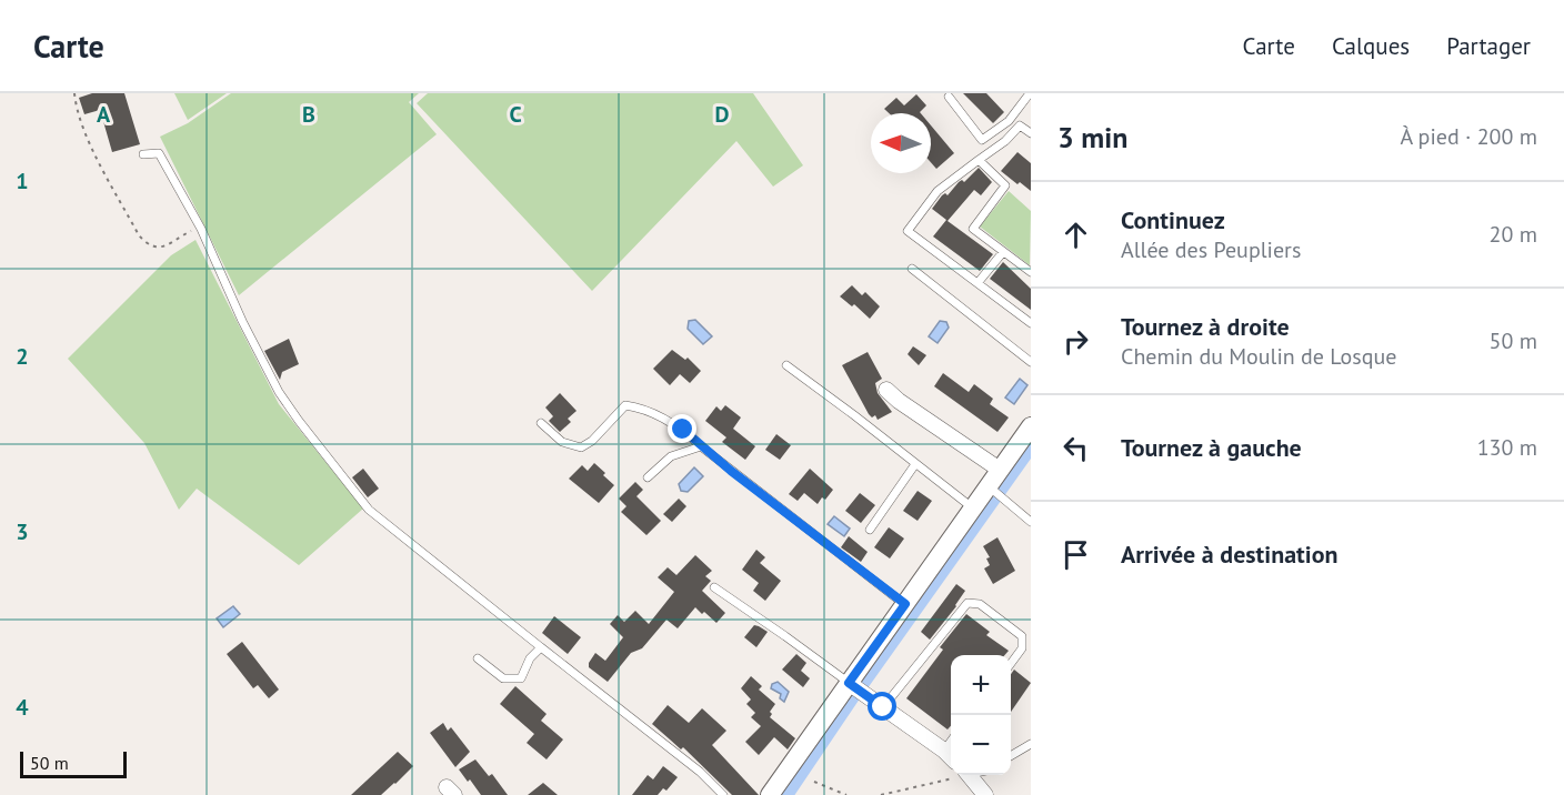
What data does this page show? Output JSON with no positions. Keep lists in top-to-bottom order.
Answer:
{
  "scale_bar": "50 m",
  "north": "left",
  "page": {
    "header": "Carte",
    "nav": ["Carte", "Calques", "Partager"],
    "heading": ["3 min", "À pied · 200 m"],
    "list": [
      ["Continuez", "Allée des Peupliers", "20 m"],
      ["Tournez à droite", "Chemin du Moulin de Losque", "50 m"],
      ["Tournez à gauche", "130 m"],
      "Arrivée à destination"
    ],
    "map_buttons": ["+", "−"],
    "scale": "50 m"
  },
  "grid": {
    "columns": [
      "A",
      "B",
      "C",
      "D"
    ],
    "rows": [
      "1",
      "2",
      "3",
      "4"
    ]
  }
}
